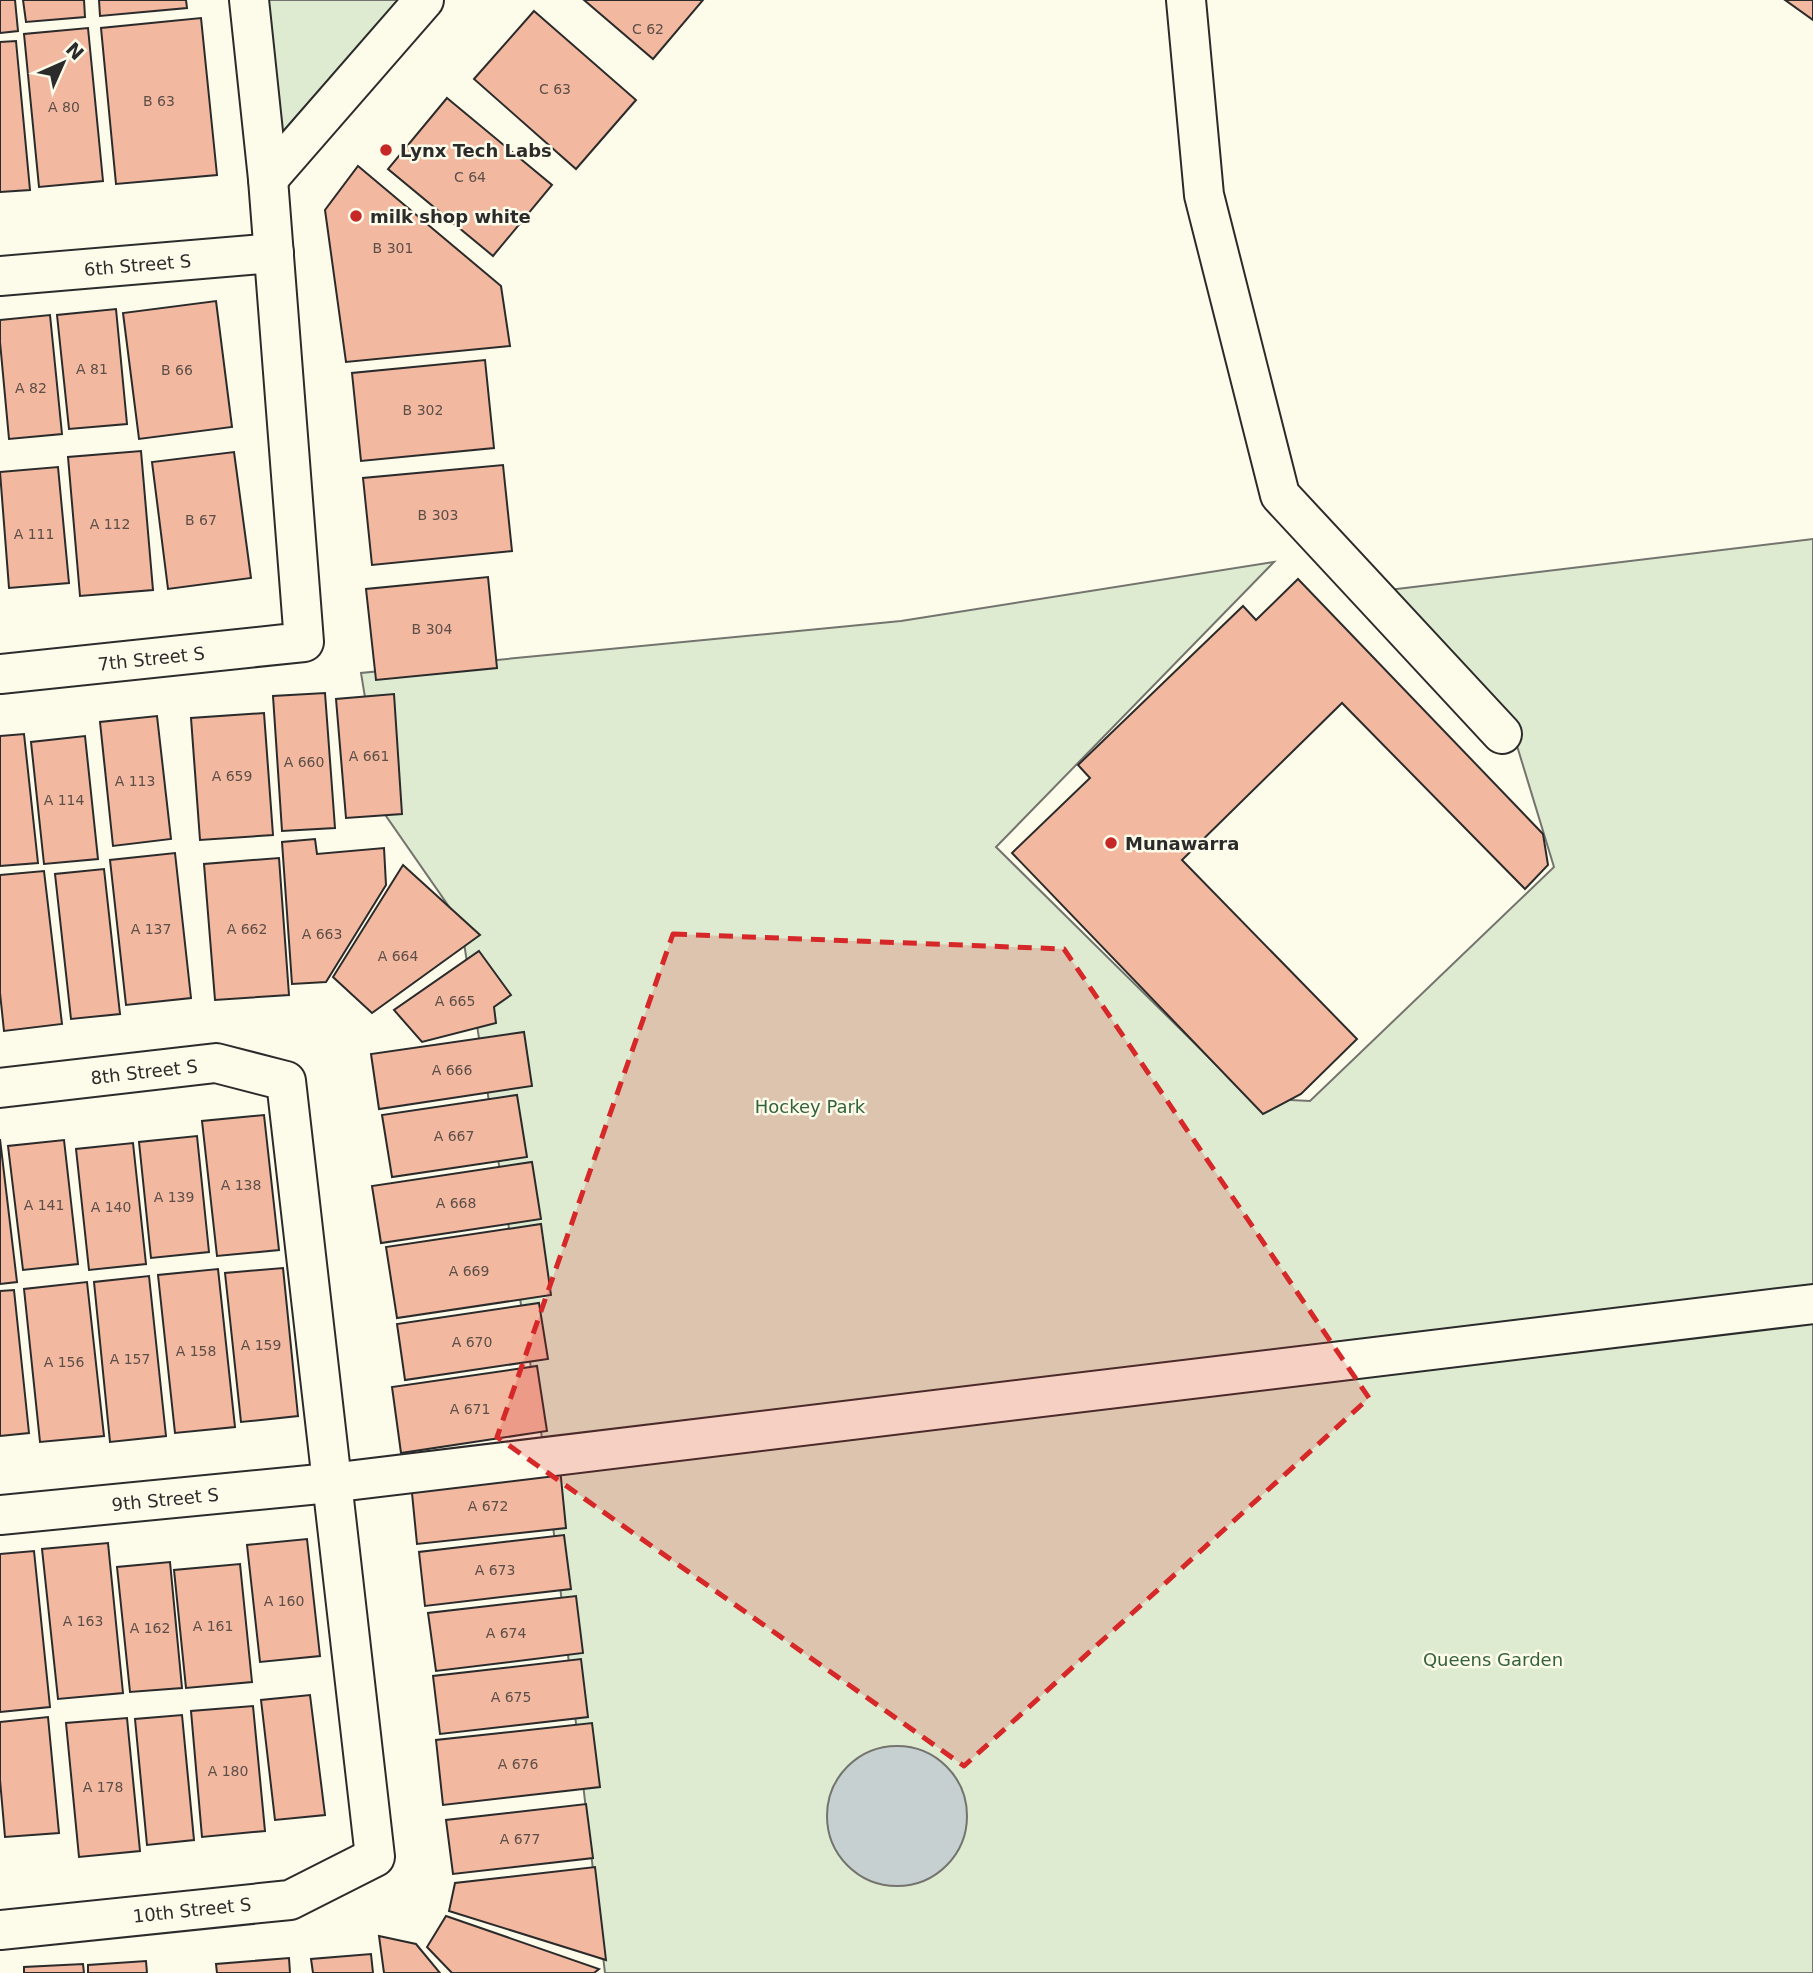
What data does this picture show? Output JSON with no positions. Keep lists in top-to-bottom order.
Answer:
{
  "streets": {
    "street": [
      "6th Street S",
      "7th Street S",
      "8th Street S",
      "9th Street S",
      "10th Street S"
    ]
  },
  "crossings": [
    ["6th Street S", "7th Street S"],
    ["8th Street S", "9th Street S"],
    ["8th Street S", "10th Street S"],
    ["9th Street S", "10th Street S"]
  ],
  "parks": ["Hockey Park", "Queens Garden"],
  "places": ["Lynx Tech Labs", "milk shop white", "Munawarra"],
  "house_numbers": [
    "C 62",
    "C 63",
    "B 63",
    "A 80",
    "C 64",
    "B 301",
    "A 81",
    "B 66",
    "A 82",
    "B 302",
    "B 303",
    "B 67",
    "A 112",
    "A 111",
    "B 304",
    "A 661",
    "A 660",
    "A 659",
    "A 113",
    "A 114",
    "A 137",
    "A 662",
    "A 663",
    "A 664",
    "A 665",
    "A 666",
    "A 667",
    "A 138",
    "A 139",
    "A 668",
    "A 141",
    "A 140",
    "A 669",
    "A 670",
    "A 159",
    "A 158",
    "A 157",
    "A 156",
    "A 671",
    "A 672",
    "A 673",
    "A 160",
    "A 163",
    "A 161",
    "A 162",
    "A 674",
    "A 675",
    "A 676",
    "A 180",
    "A 178",
    "A 677"
  ],
  "north": "top right"
}
